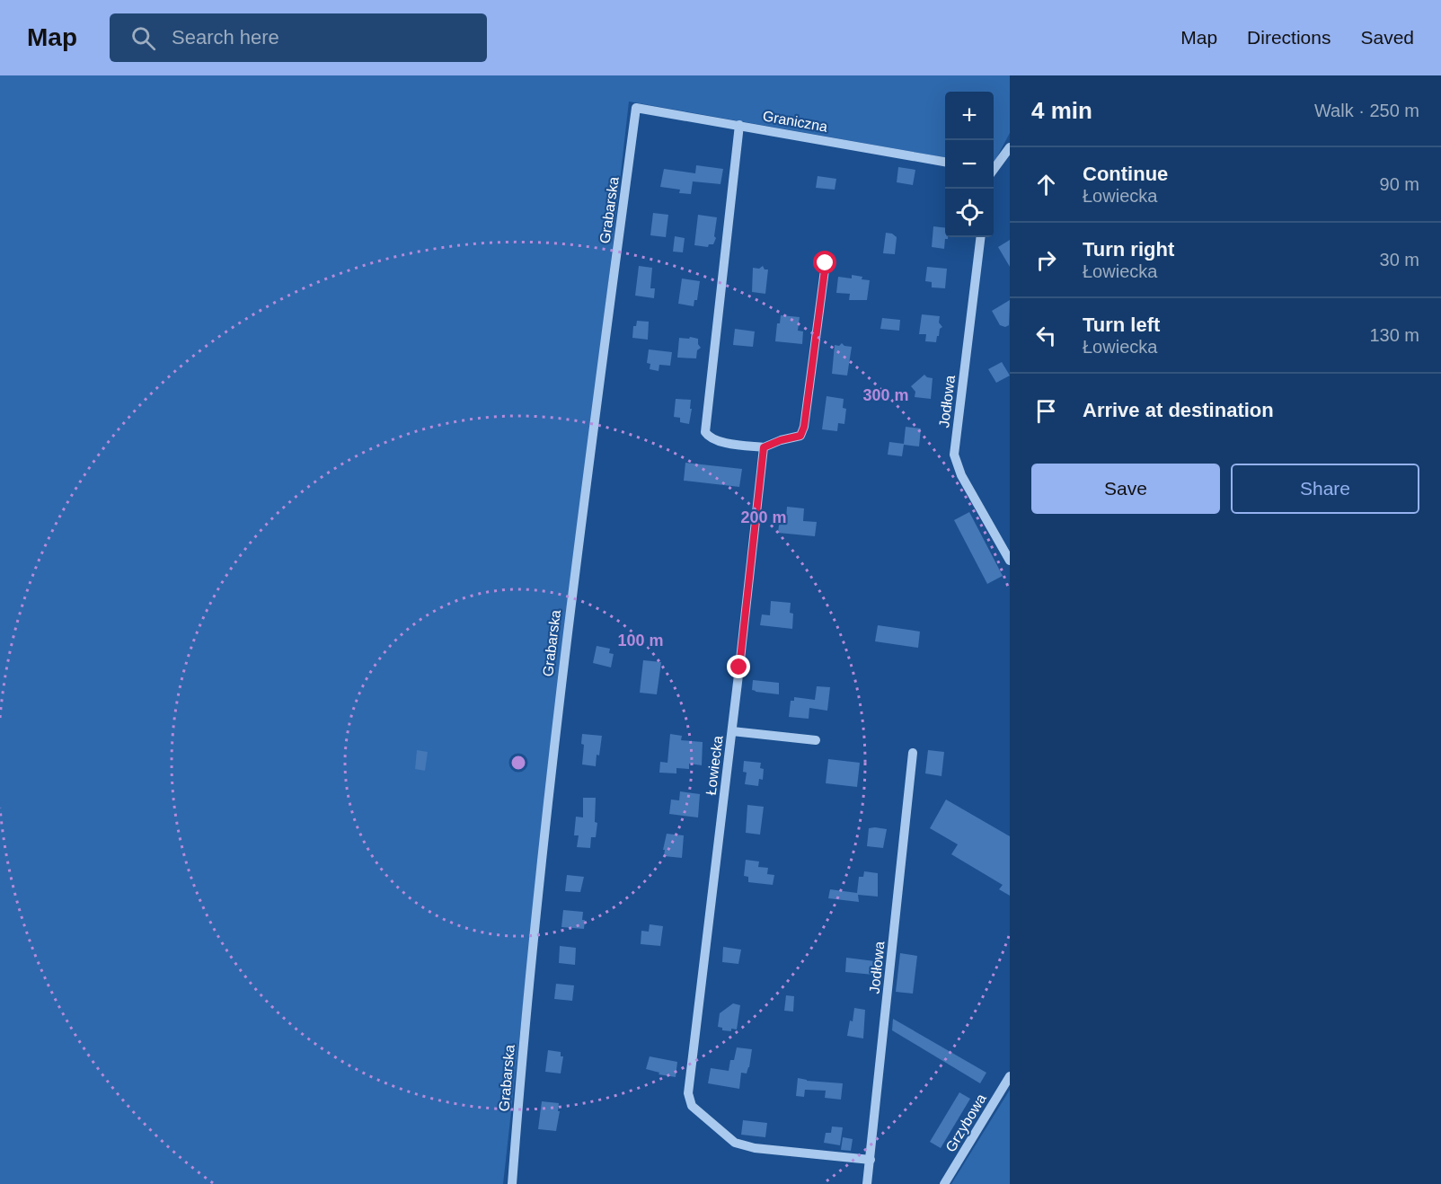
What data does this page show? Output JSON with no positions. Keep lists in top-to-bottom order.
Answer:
{
  "streets": {
    "street": [
      "Graniczna",
      "Grabarska",
      "Jodłowa",
      "Łowiecka",
      "Grzybowa"
    ]
  },
  "crossings": [
    ["Graniczna", "Grabarska"],
    ["Jodłowa", "Łowiecka"]
  ],
  "page": {
    "header": "Map",
    "search": "Search here",
    "nav": ["Map", "Directions", "Saved"],
    "heading": ["4 min", "Walk · 250 m"],
    "map_buttons": ["+", "−"],
    "list": [
      ["Continue", "Łowiecka", "90 m"],
      ["Turn right", "Łowiecka", "30 m"],
      ["Turn left", "Łowiecka", "130 m"],
      "Arrive at destination"
    ],
    "buttons": ["Save", "Share"]
  },
  "rings": ["300 m", "200 m", "100 m"]
}
